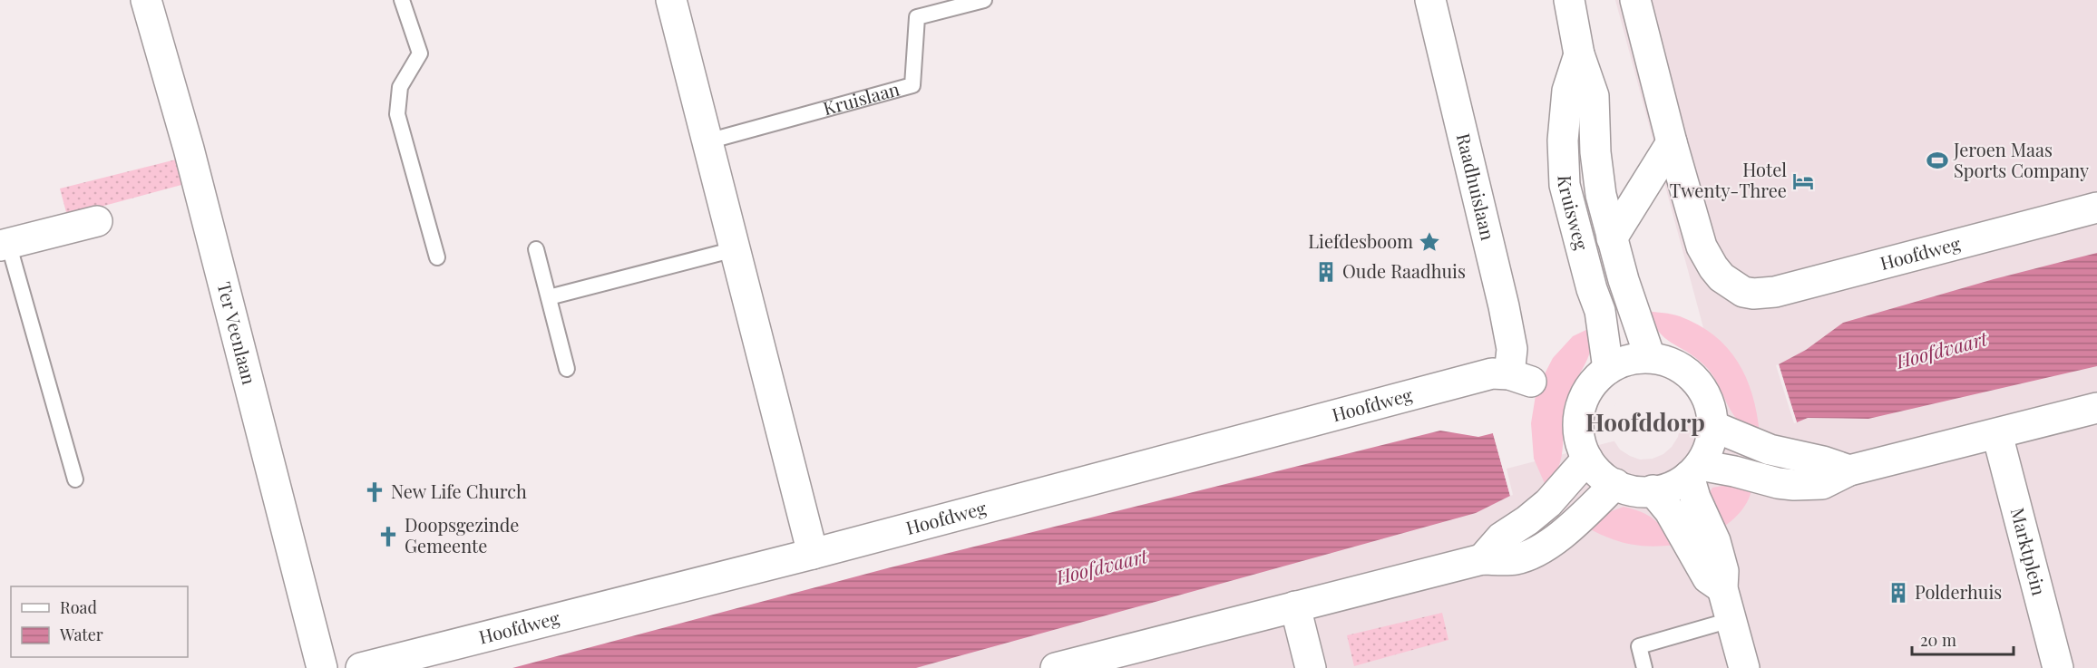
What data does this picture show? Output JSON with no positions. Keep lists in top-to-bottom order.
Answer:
{
  "streets": {
    "street": [
      "Raadhuislaan",
      "Kruisweg",
      "Hoofdweg",
      "Ter Veenlaan",
      "Marktplein"
    ],
    "lane": ["Kruislaan"]
  },
  "crossings": [
    ["Raadhuislaan", "Hoofdweg"]
  ],
  "districts": ["Hoofddorp"],
  "water": ["Hoofdvaart"],
  "places": {
    "sports": ["Jeroen Maas Sports Company"],
    "hotel": ["Hotel Twenty-Three"],
    "place": ["Liefdesboom"],
    "building": ["Oude Raadhuis", "Polderhuis"],
    "church": ["New Life Church", "Doopsgezinde Gemeente"]
  },
  "legend": ["Road", "Water"],
  "scale_bar": "20 m"
}
